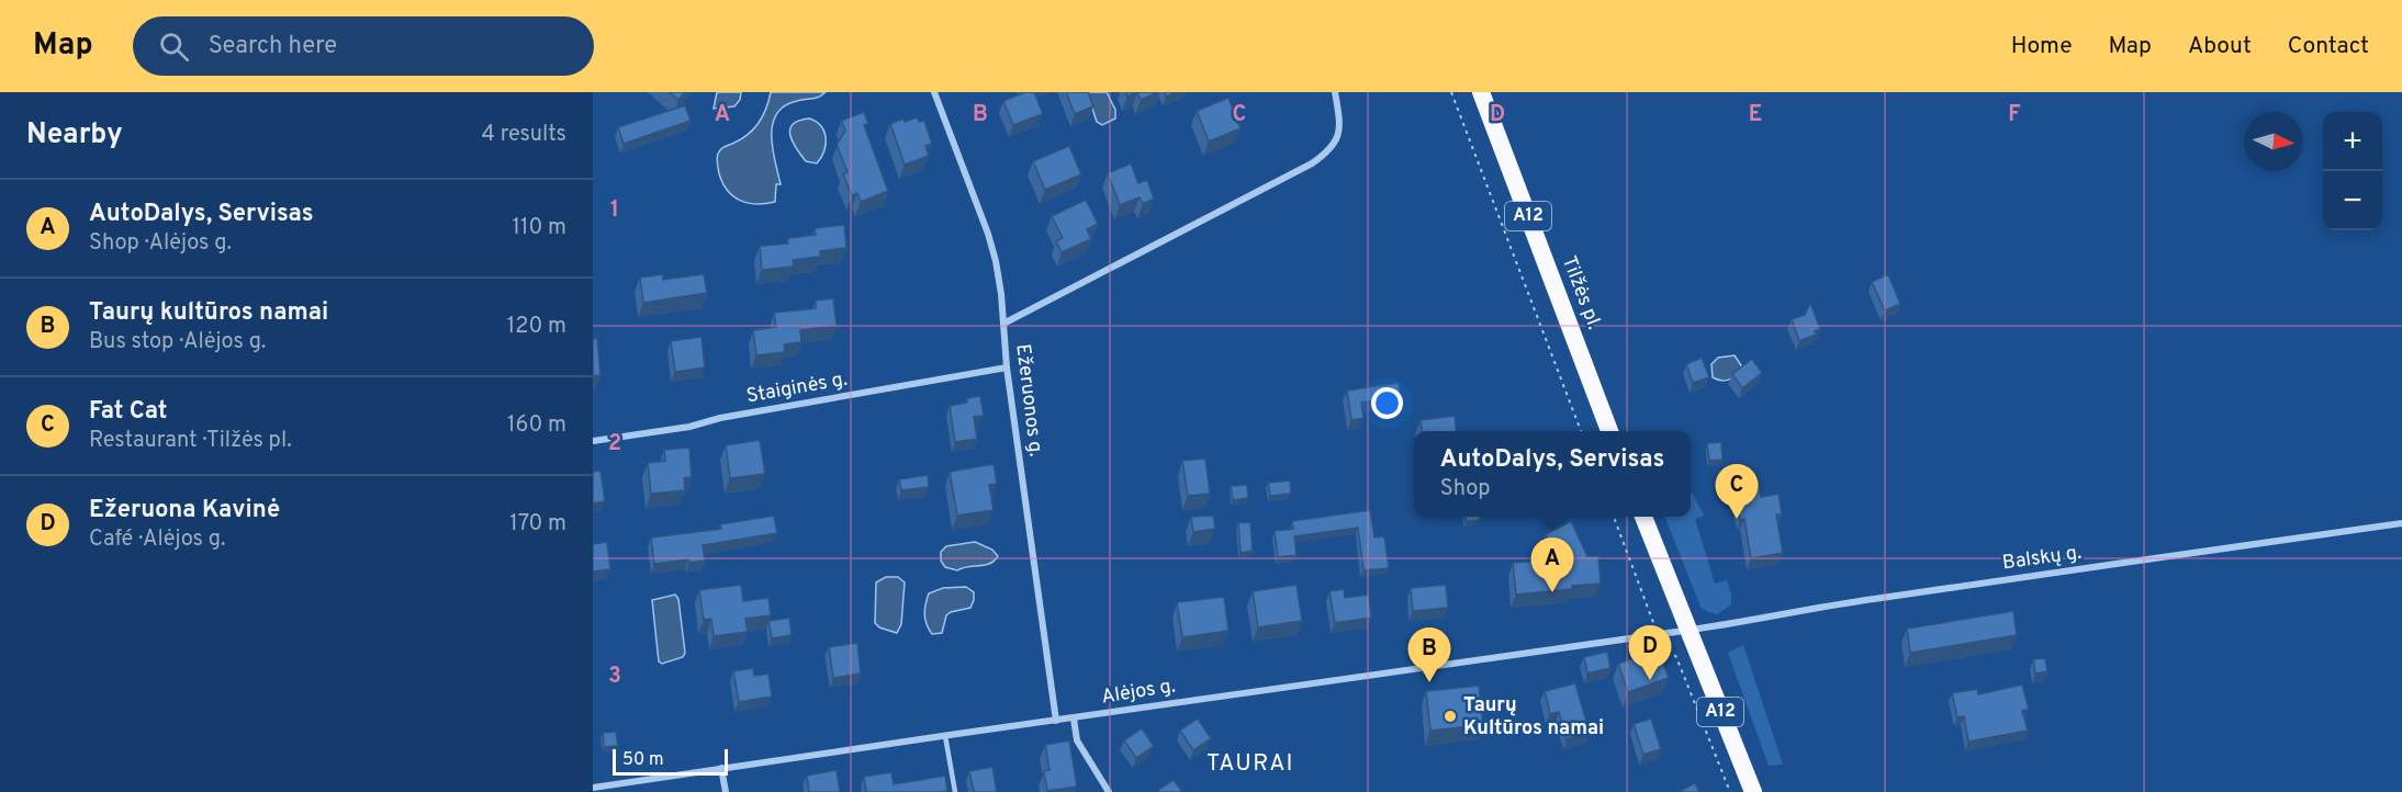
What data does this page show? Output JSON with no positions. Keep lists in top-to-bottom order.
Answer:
{
  "streets": {
    "highway": ["A12", "Tilžės pl."],
    "street": [
      "Staiginės g.",
      "Ežeruonos g.",
      "Balskų g.",
      "Alėjos g."
    ]
  },
  "crossings": [
    ["A12", "Balskų g."],
    ["A12", "Alėjos g."],
    ["Staiginės g.", "Ežeruonos g."],
    ["Ežeruonos g.", "Alėjos g."],
    ["Balskų g.", "Alėjos g."]
  ],
  "districts": ["TAURAI"],
  "places": ["Taurų Kultūros namai"],
  "scale_bar": "50 m",
  "north": "right",
  "page": {
    "header": "Map",
    "search": "Search here",
    "nav": [
      "Home",
      "Map",
      "About",
      "Contact"
    ],
    "heading": ["Nearby", "4 results"],
    "map_buttons": ["+", "−"],
    "list": [
      {
        "mark": "A",
        "name": "AutoDalys, Servisas",
        "note": "Shop · Alėjos g.",
        "value": "110 m"
      },
      {
        "mark": "B",
        "name": "Taurų kultūros namai",
        "note": "Bus stop · Alėjos g.",
        "value": "120 m"
      },
      {
        "mark": "C",
        "name": "Fat Cat",
        "note": "Restaurant · Tilžės pl.",
        "value": "160 m"
      },
      {
        "mark": "D",
        "name": "Ežeruona Kavinė",
        "note": "Café · Alėjos g.",
        "value": "170 m"
      }
    ],
    "popup": ["AutoDalys, Servisas", "Shop"],
    "pins": [
      "C",
      "A",
      "D",
      "B"
    ],
    "scale": "50 m"
  },
  "grid": {
    "columns": [
      "A",
      "B",
      "C",
      "D",
      "E",
      "F"
    ],
    "rows": ["1", "2", "3"]
  }
}
